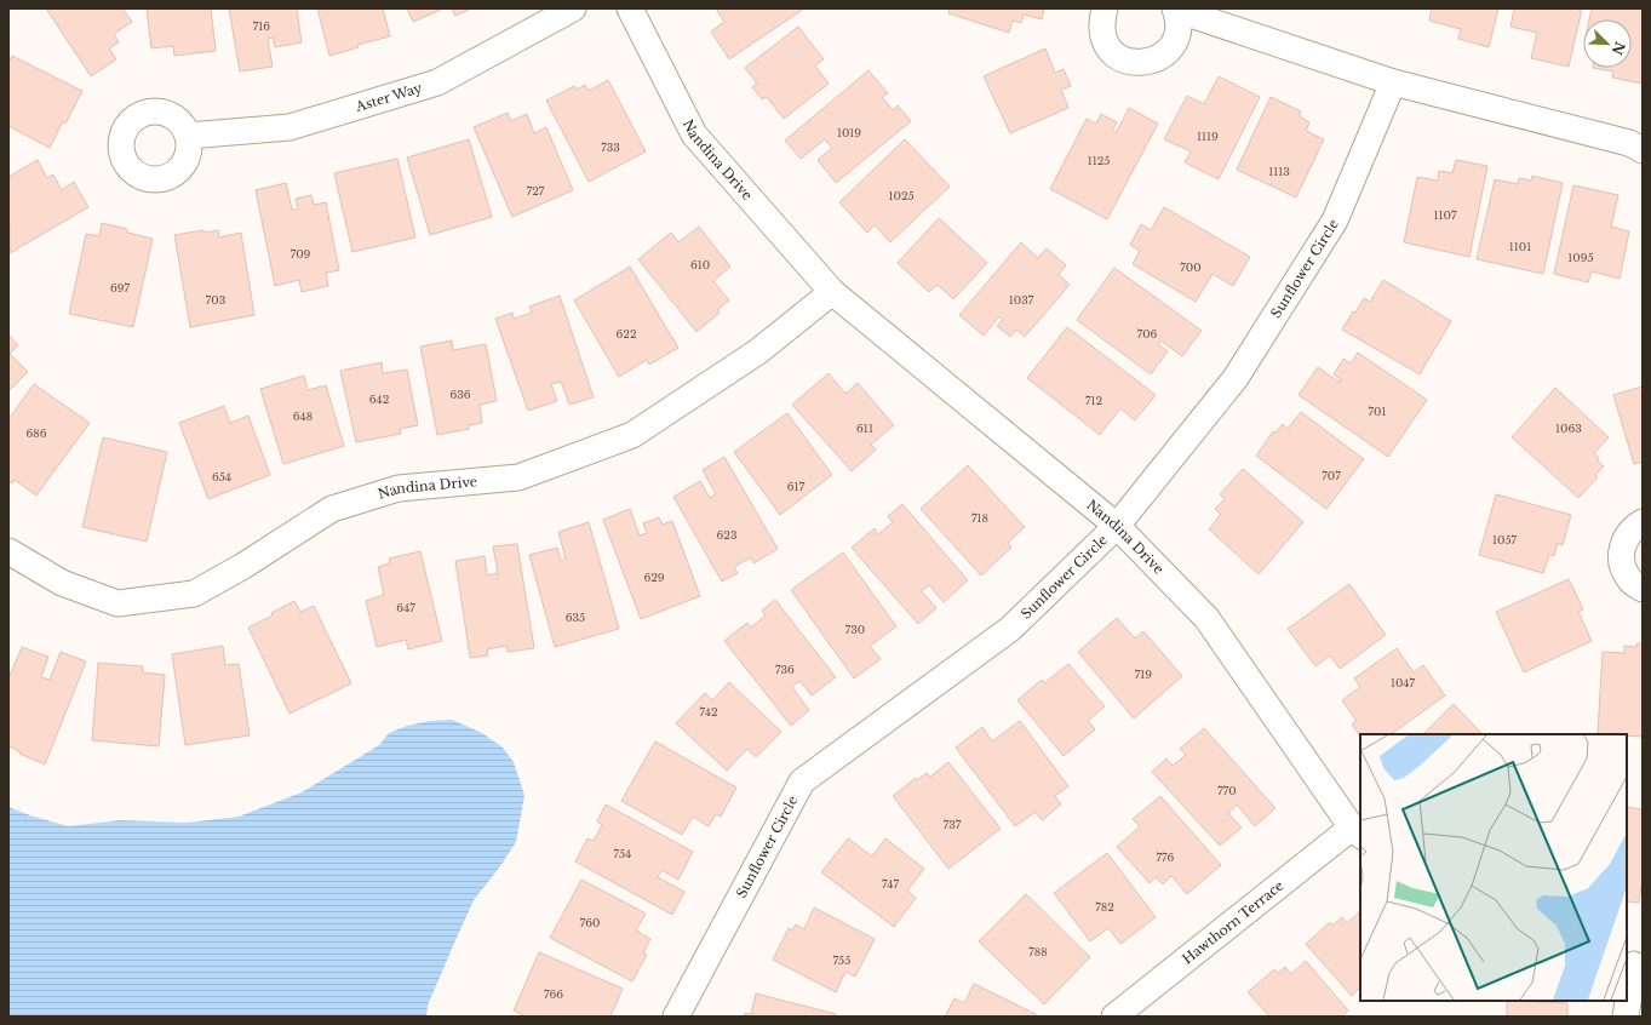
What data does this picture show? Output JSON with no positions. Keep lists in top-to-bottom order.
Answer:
{
  "streets": {
    "street": [
      "Aster Way",
      "Nandina Drive",
      "Sunflower Circle",
      "Hawthorn Terrace"
    ]
  },
  "crossings": [
    ["Nandina Drive", "Sunflower Circle"],
    ["Nandina Drive", "Hawthorn Terrace"]
  ],
  "house_numbers": [
    "716",
    "1019",
    "1119",
    "733",
    "1125",
    "1113",
    "727",
    "1025",
    "1107",
    "1101",
    "709",
    "1095",
    "610",
    "700",
    "697",
    "703",
    "1037",
    "622",
    "706",
    "636",
    "642",
    "712",
    "701",
    "648",
    "611",
    "1063",
    "686",
    "707",
    "654",
    "617",
    "718",
    "623",
    "1057",
    "629",
    "647",
    "635",
    "730",
    "736",
    "719",
    "1047",
    "742",
    "770",
    "737",
    "754",
    "776",
    "747",
    "782",
    "760",
    "788",
    "755",
    "766"
  ],
  "north": "bottom right"
}
